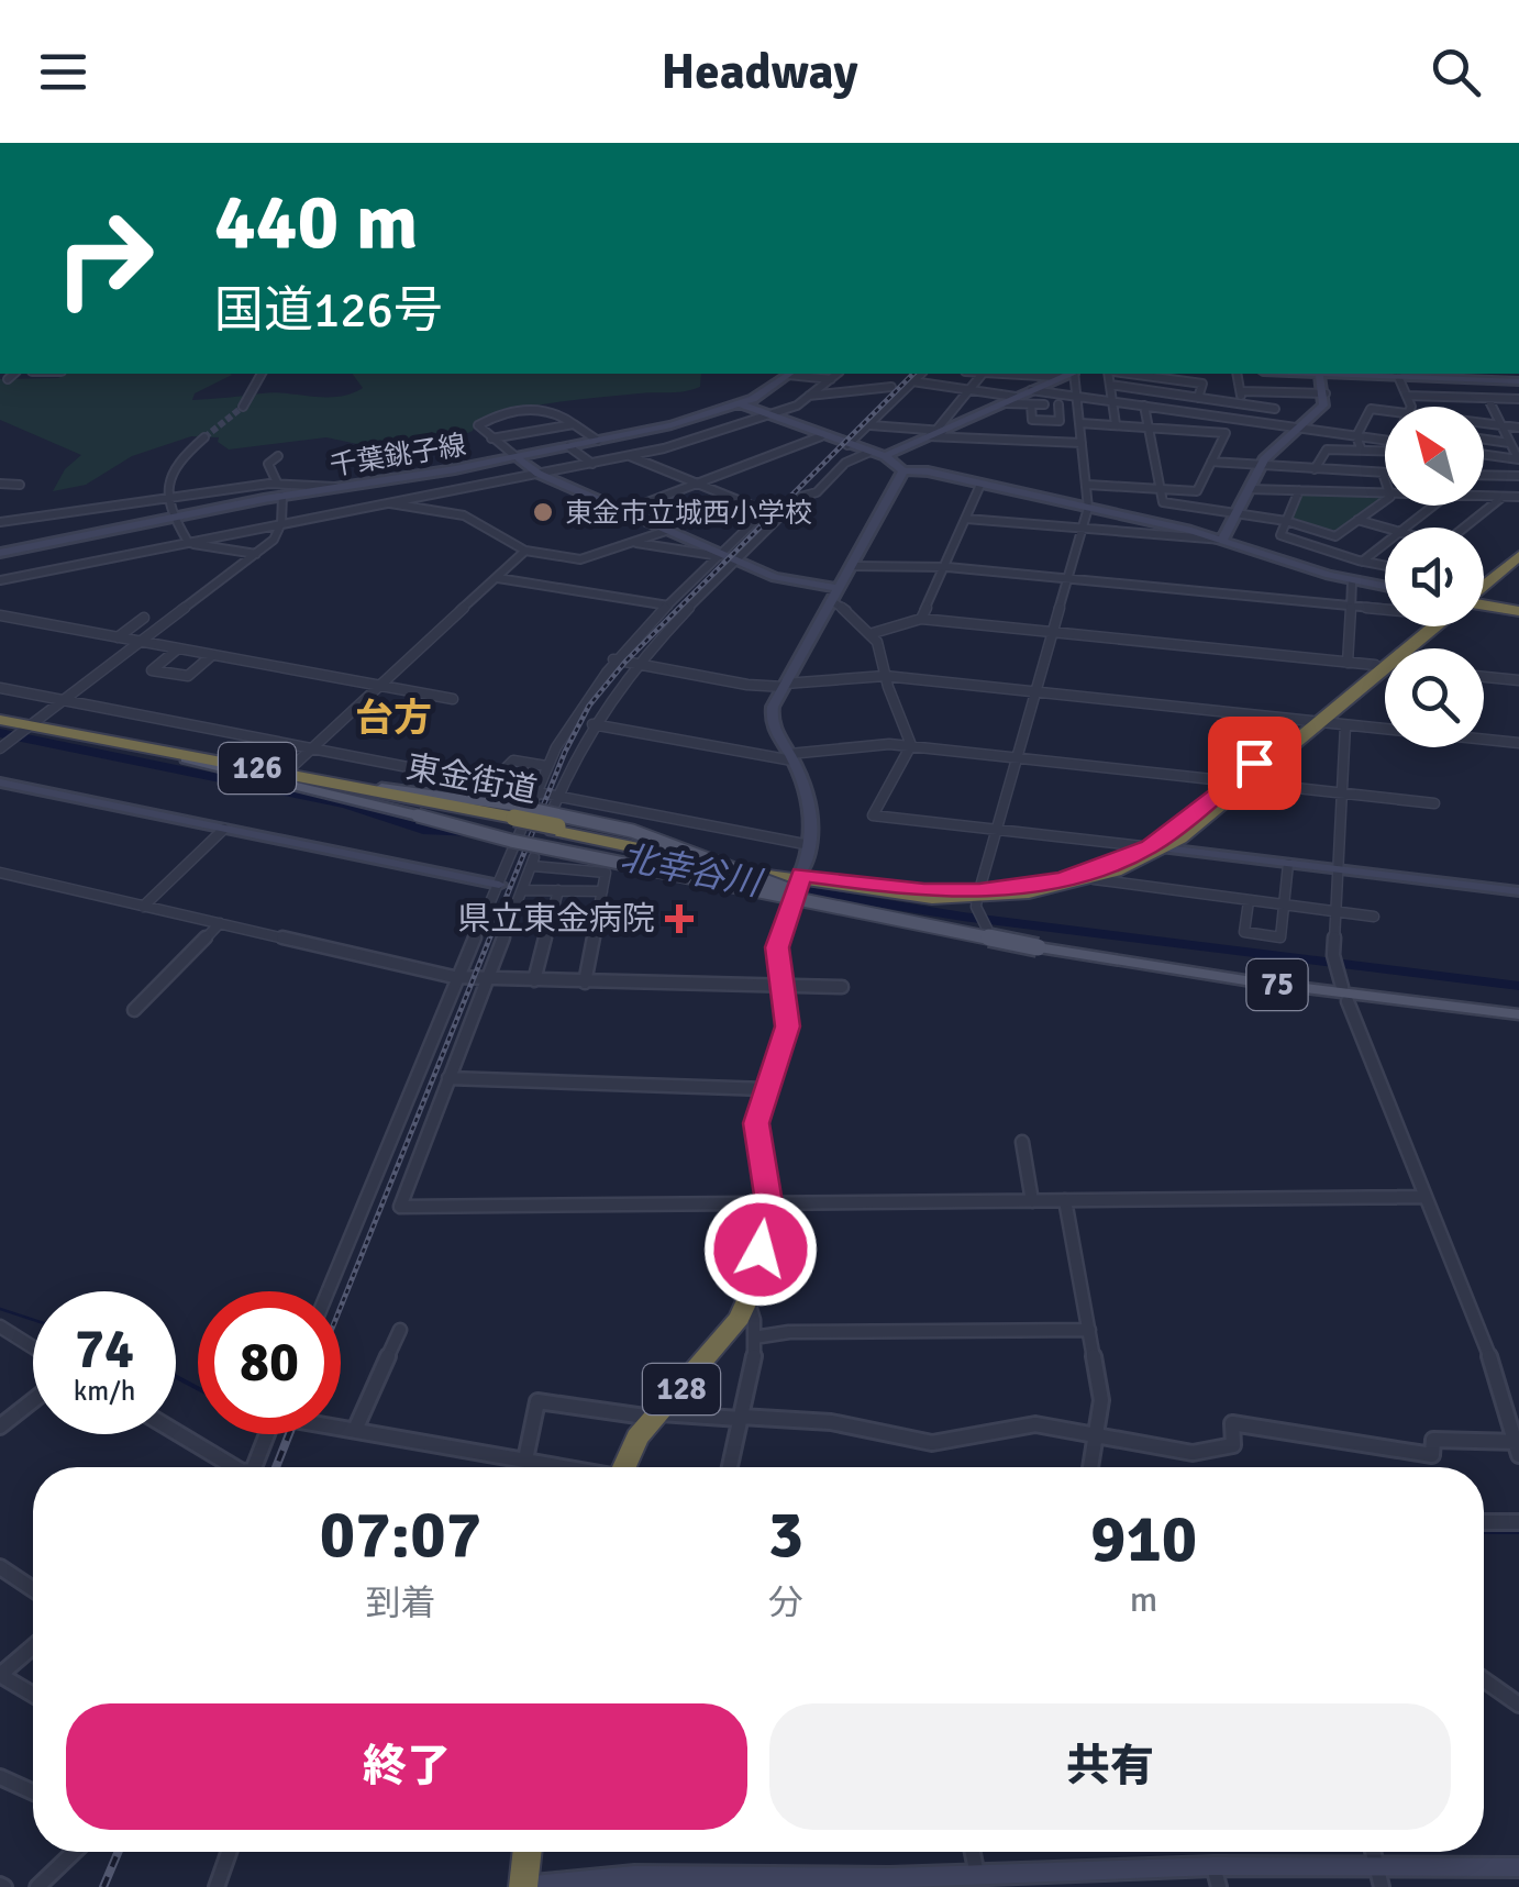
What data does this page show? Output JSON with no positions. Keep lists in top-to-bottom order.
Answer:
{
  "streets": {
    "highway": ["126", "東金街道", "128"],
    "main road": ["75"],
    "street": ["千葉銚子線"]
  },
  "crossings": [
    ["126", "東金街道"],
    ["126", "128"],
    ["東金街道", "75"],
    ["東金街道", "128"]
  ],
  "districts": ["台方"],
  "water": ["北幸谷川"],
  "places": {
    "other": ["東金市立城西小学校"],
    "health": ["県立東金病院"]
  },
  "north": "top left",
  "page": {
    "header": "Headway",
    "turn": ["440 m", "国道126号"],
    "speed": "74 km/h",
    "limit": "80",
    "eta": [
      "07:07",
      "到着",
      "3",
      "分",
      "910",
      "m"
    ],
    "buttons": ["終了", "共有"]
  }
}
